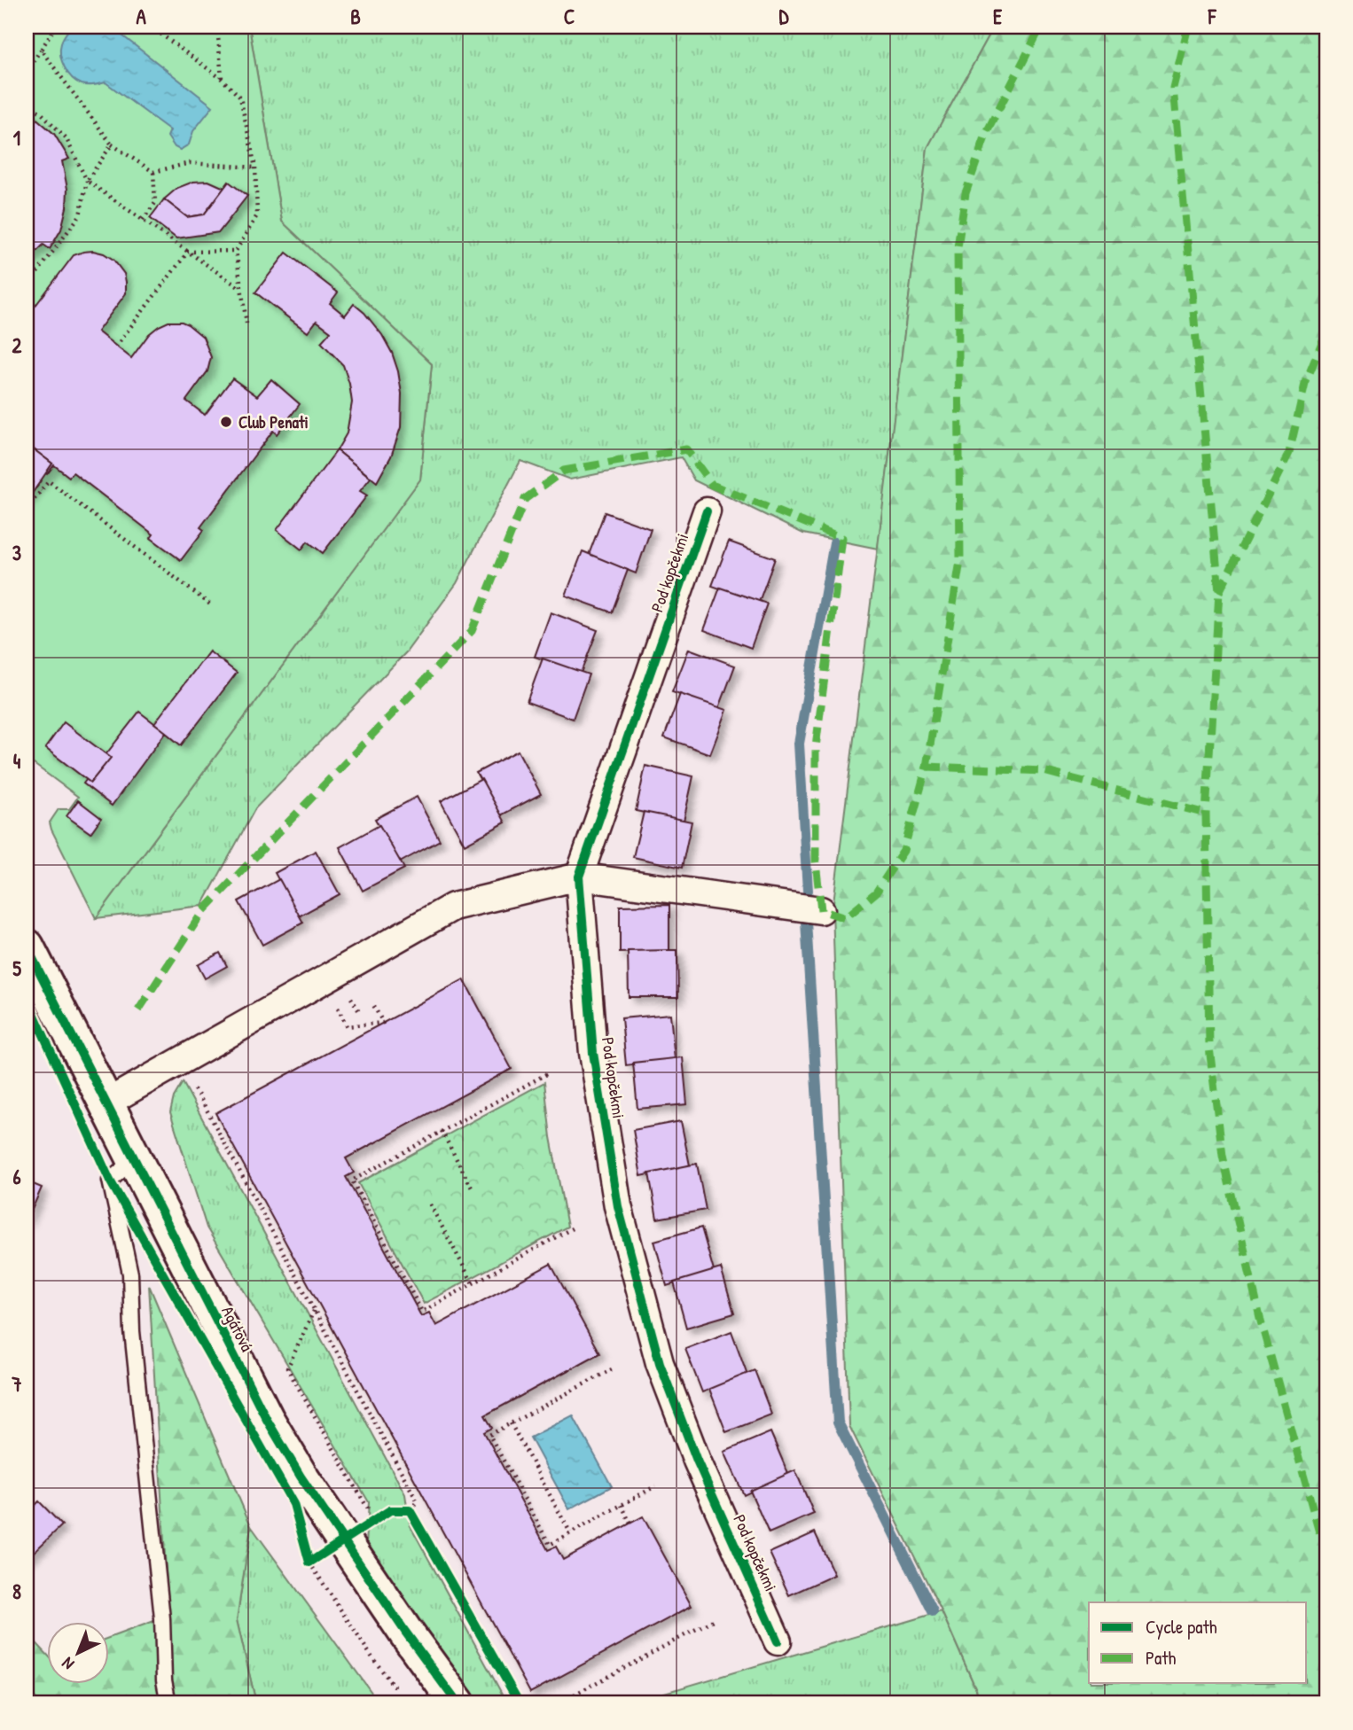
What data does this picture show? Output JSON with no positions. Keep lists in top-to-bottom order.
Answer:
{
  "streets": {
    "street": ["Pod kopčekmi", "Agátová"]
  },
  "places": ["Club Penati"],
  "legend": ["Cycle path", "Path"],
  "north": "bottom left",
  "grid": {
    "columns": [
      "A",
      "B",
      "C",
      "D",
      "E",
      "F"
    ],
    "rows": [
      "1",
      "2",
      "3",
      "4",
      "5",
      "6",
      "7",
      "8"
    ]
  }
}
